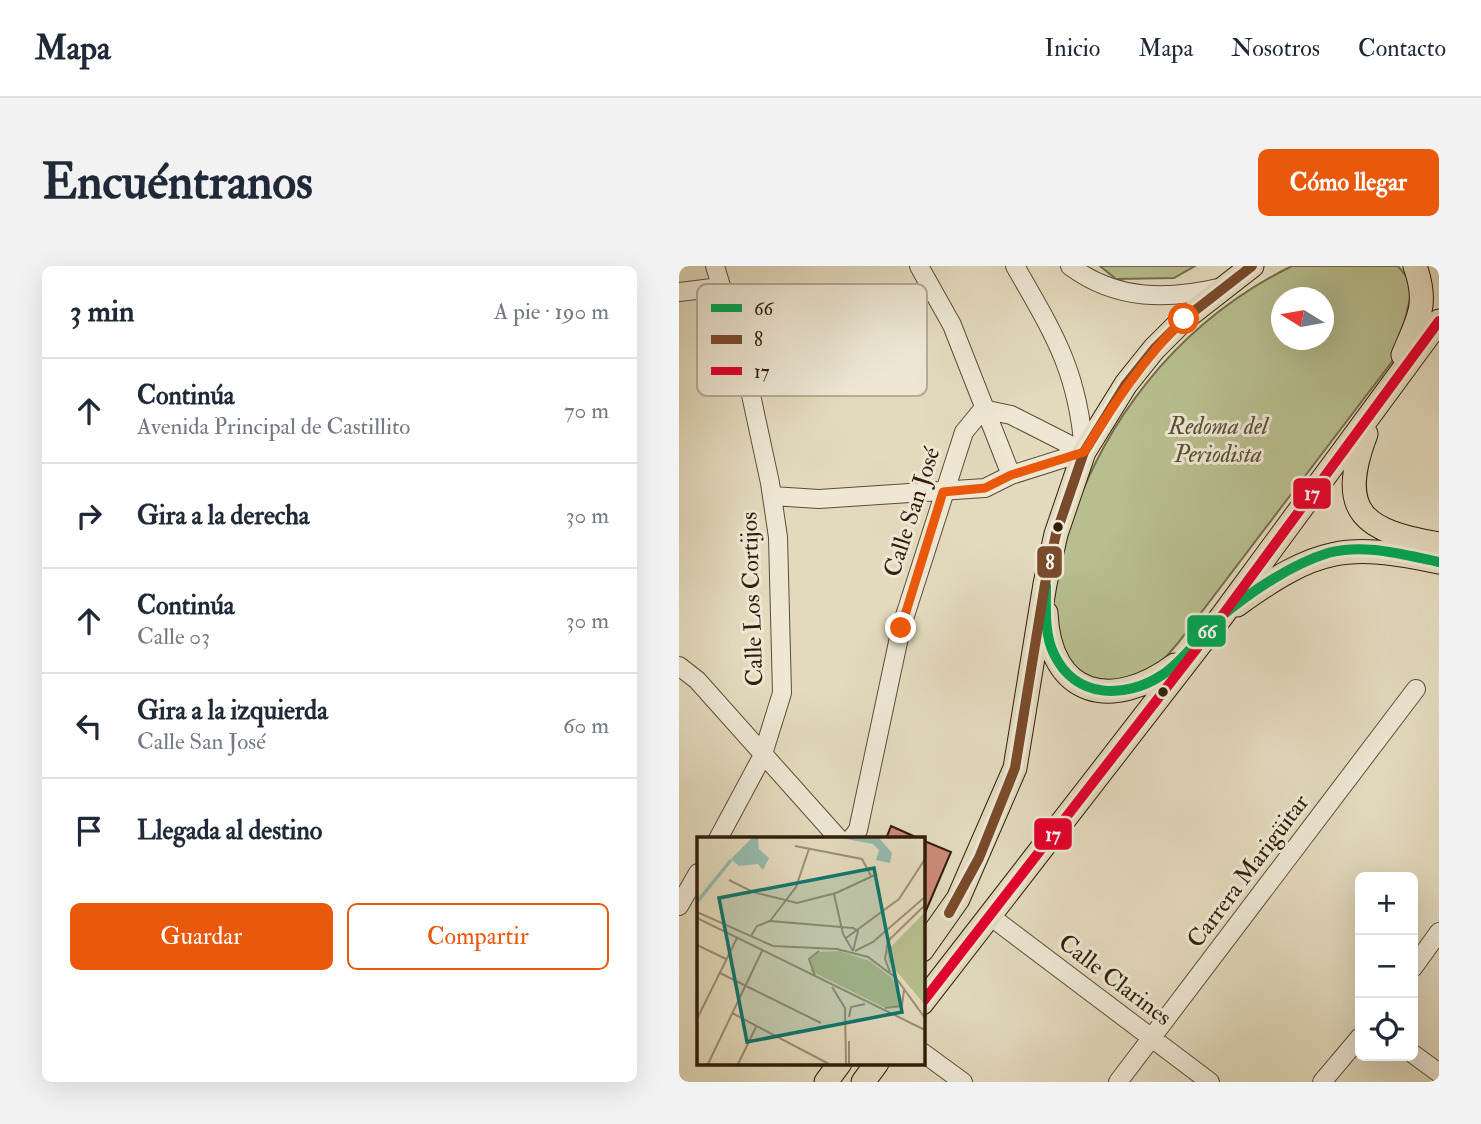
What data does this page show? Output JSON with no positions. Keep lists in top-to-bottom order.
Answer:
{
  "streets": {
    "street": [
      "Calle San José",
      "Calle Los Cortijos",
      "Carrera Marigüitar",
      "Calle Clarines"
    ]
  },
  "crossings": [
    ["Carrera Marigüitar", "Calle Clarines"]
  ],
  "parks": ["Redoma del Periodista"],
  "lines": ["transit line 8", "transit line 17", "transit line 66"],
  "legend": ["66", "8", "17"],
  "north": "left",
  "page": {
    "header": "Mapa",
    "nav": [
      "Inicio",
      "Mapa",
      "Nosotros",
      "Contacto"
    ],
    "buttons": [
      "Cómo llegar",
      ["Guardar", "Compartir"]
    ],
    "title": "Encuéntranos",
    "heading": ["3 min", "A pie · 190 m"],
    "list": [
      ["Continúa", "Avenida Principal de Castillito", "70 m"],
      ["Gira a la derecha", "30 m"],
      ["Continúa", "Calle 03", "30 m"],
      ["Gira a la izquierda", "Calle San José", "60 m"],
      "Llegada al destino"
    ],
    "map_buttons": ["+", "−"]
  }
}
